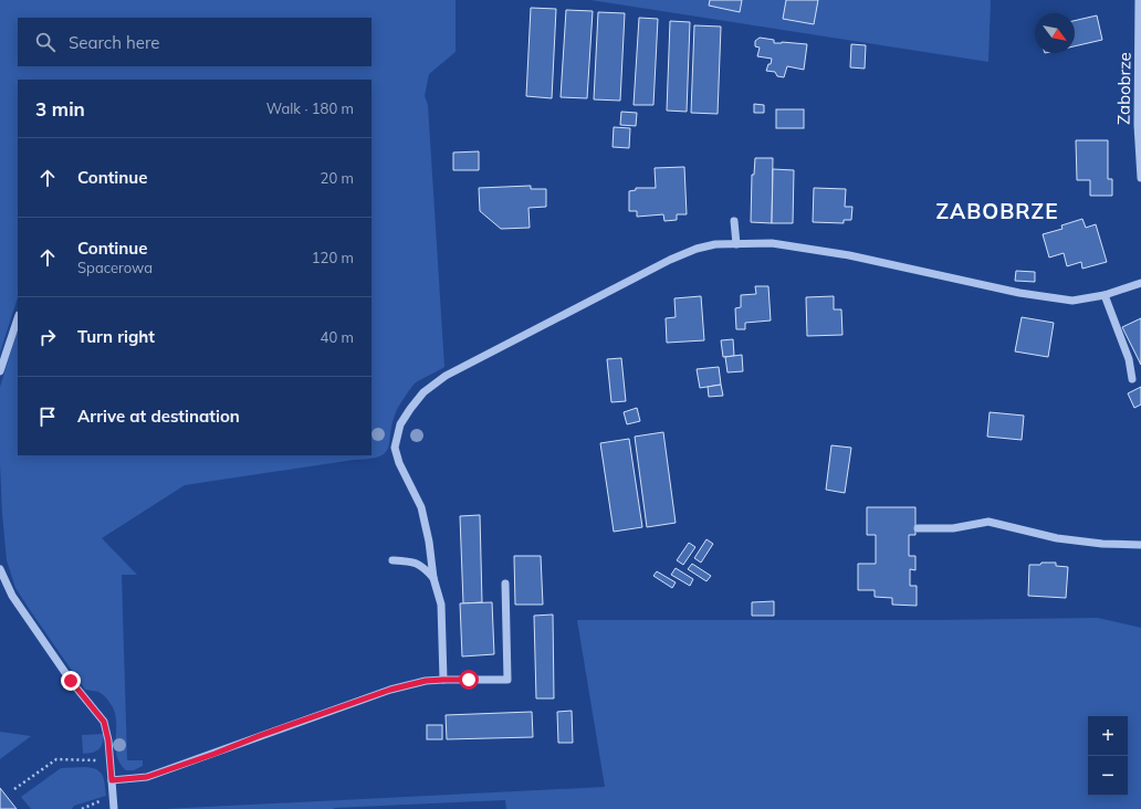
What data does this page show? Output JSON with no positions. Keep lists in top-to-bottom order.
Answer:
{
  "streets": {
    "street": ["Zabobrze"]
  },
  "districts": ["ZABOBRZE"],
  "north": "bottom right",
  "page": {
    "search": "Search here",
    "heading": ["3 min", "Walk · 180 m"],
    "list": [
      ["Continue", "20 m"],
      ["Continue", "Spacerowa", "120 m"],
      ["Turn right", "40 m"],
      "Arrive at destination"
    ],
    "map_buttons": ["+", "−"]
  }
}
